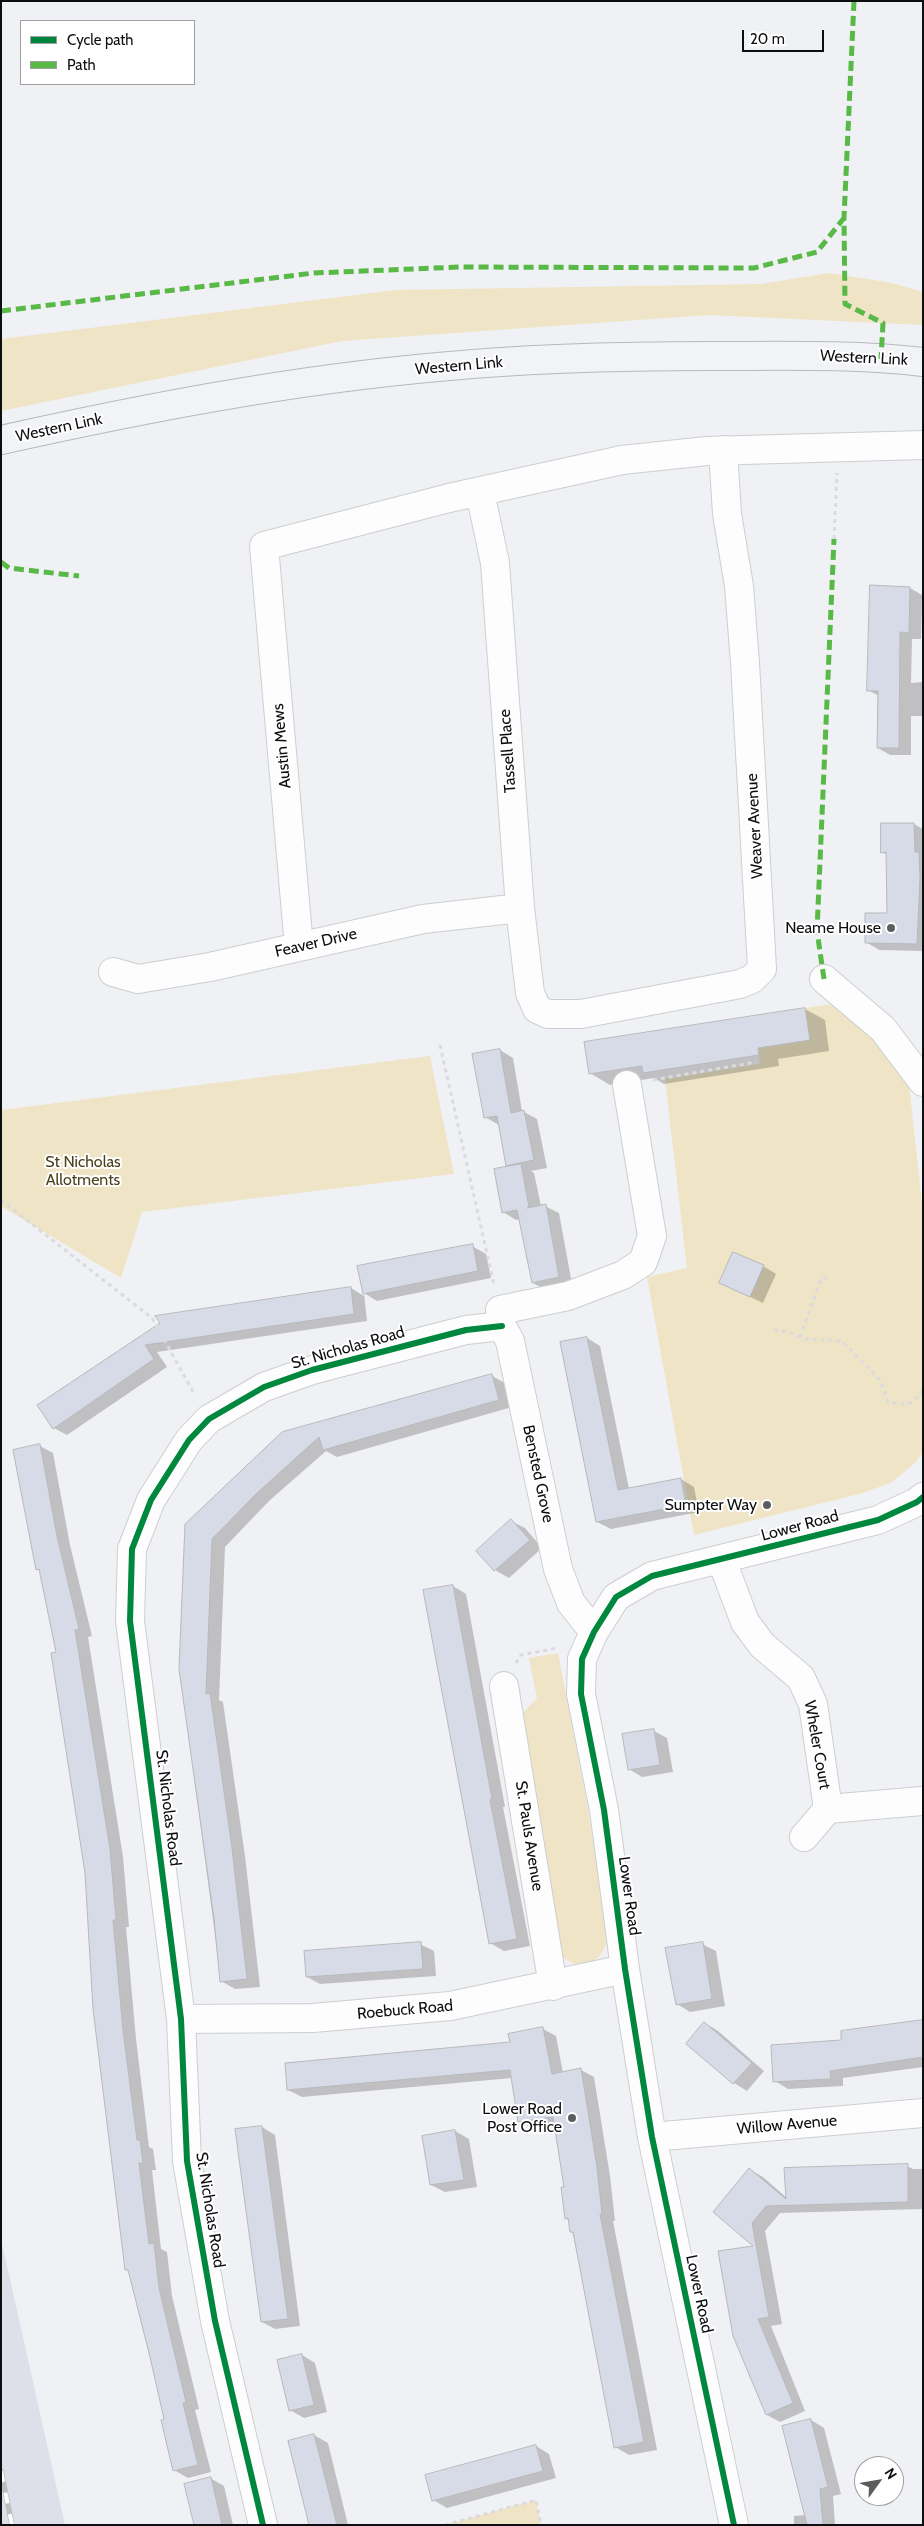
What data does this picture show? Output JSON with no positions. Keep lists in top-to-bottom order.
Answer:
{
  "streets": {
    "main road": ["Western Link"],
    "street": [
      "Austin Mews",
      "Tassell Place",
      "Weaver Avenue",
      "Feaver Drive",
      "St. Nicholas Road",
      "Bensted Grove",
      "Lower Road",
      "Wheler Court",
      "St. Pauls Avenue",
      "Roebuck Road",
      "Willow Avenue"
    ]
  },
  "crossings": [
    ["Austin Mews", "Tassell Place"],
    ["Austin Mews", "Feaver Drive"],
    ["Tassell Place", "Weaver Avenue"],
    ["Tassell Place", "Feaver Drive"],
    ["St. Nicholas Road", "Bensted Grove"],
    ["St. Nicholas Road", "Roebuck Road"],
    ["Bensted Grove", "Lower Road"],
    ["Lower Road", "Wheler Court"],
    ["Lower Road", "Roebuck Road"],
    ["Lower Road", "Willow Avenue"],
    ["St. Pauls Avenue", "Roebuck Road"]
  ],
  "parks": ["St Nicholas Allotments"],
  "places": ["Neame House", "Sumpter Way", "Lower Road Post Office"],
  "legend": ["Cycle path", "Path"],
  "scale_bar": "20 m",
  "north": "top right"
}
